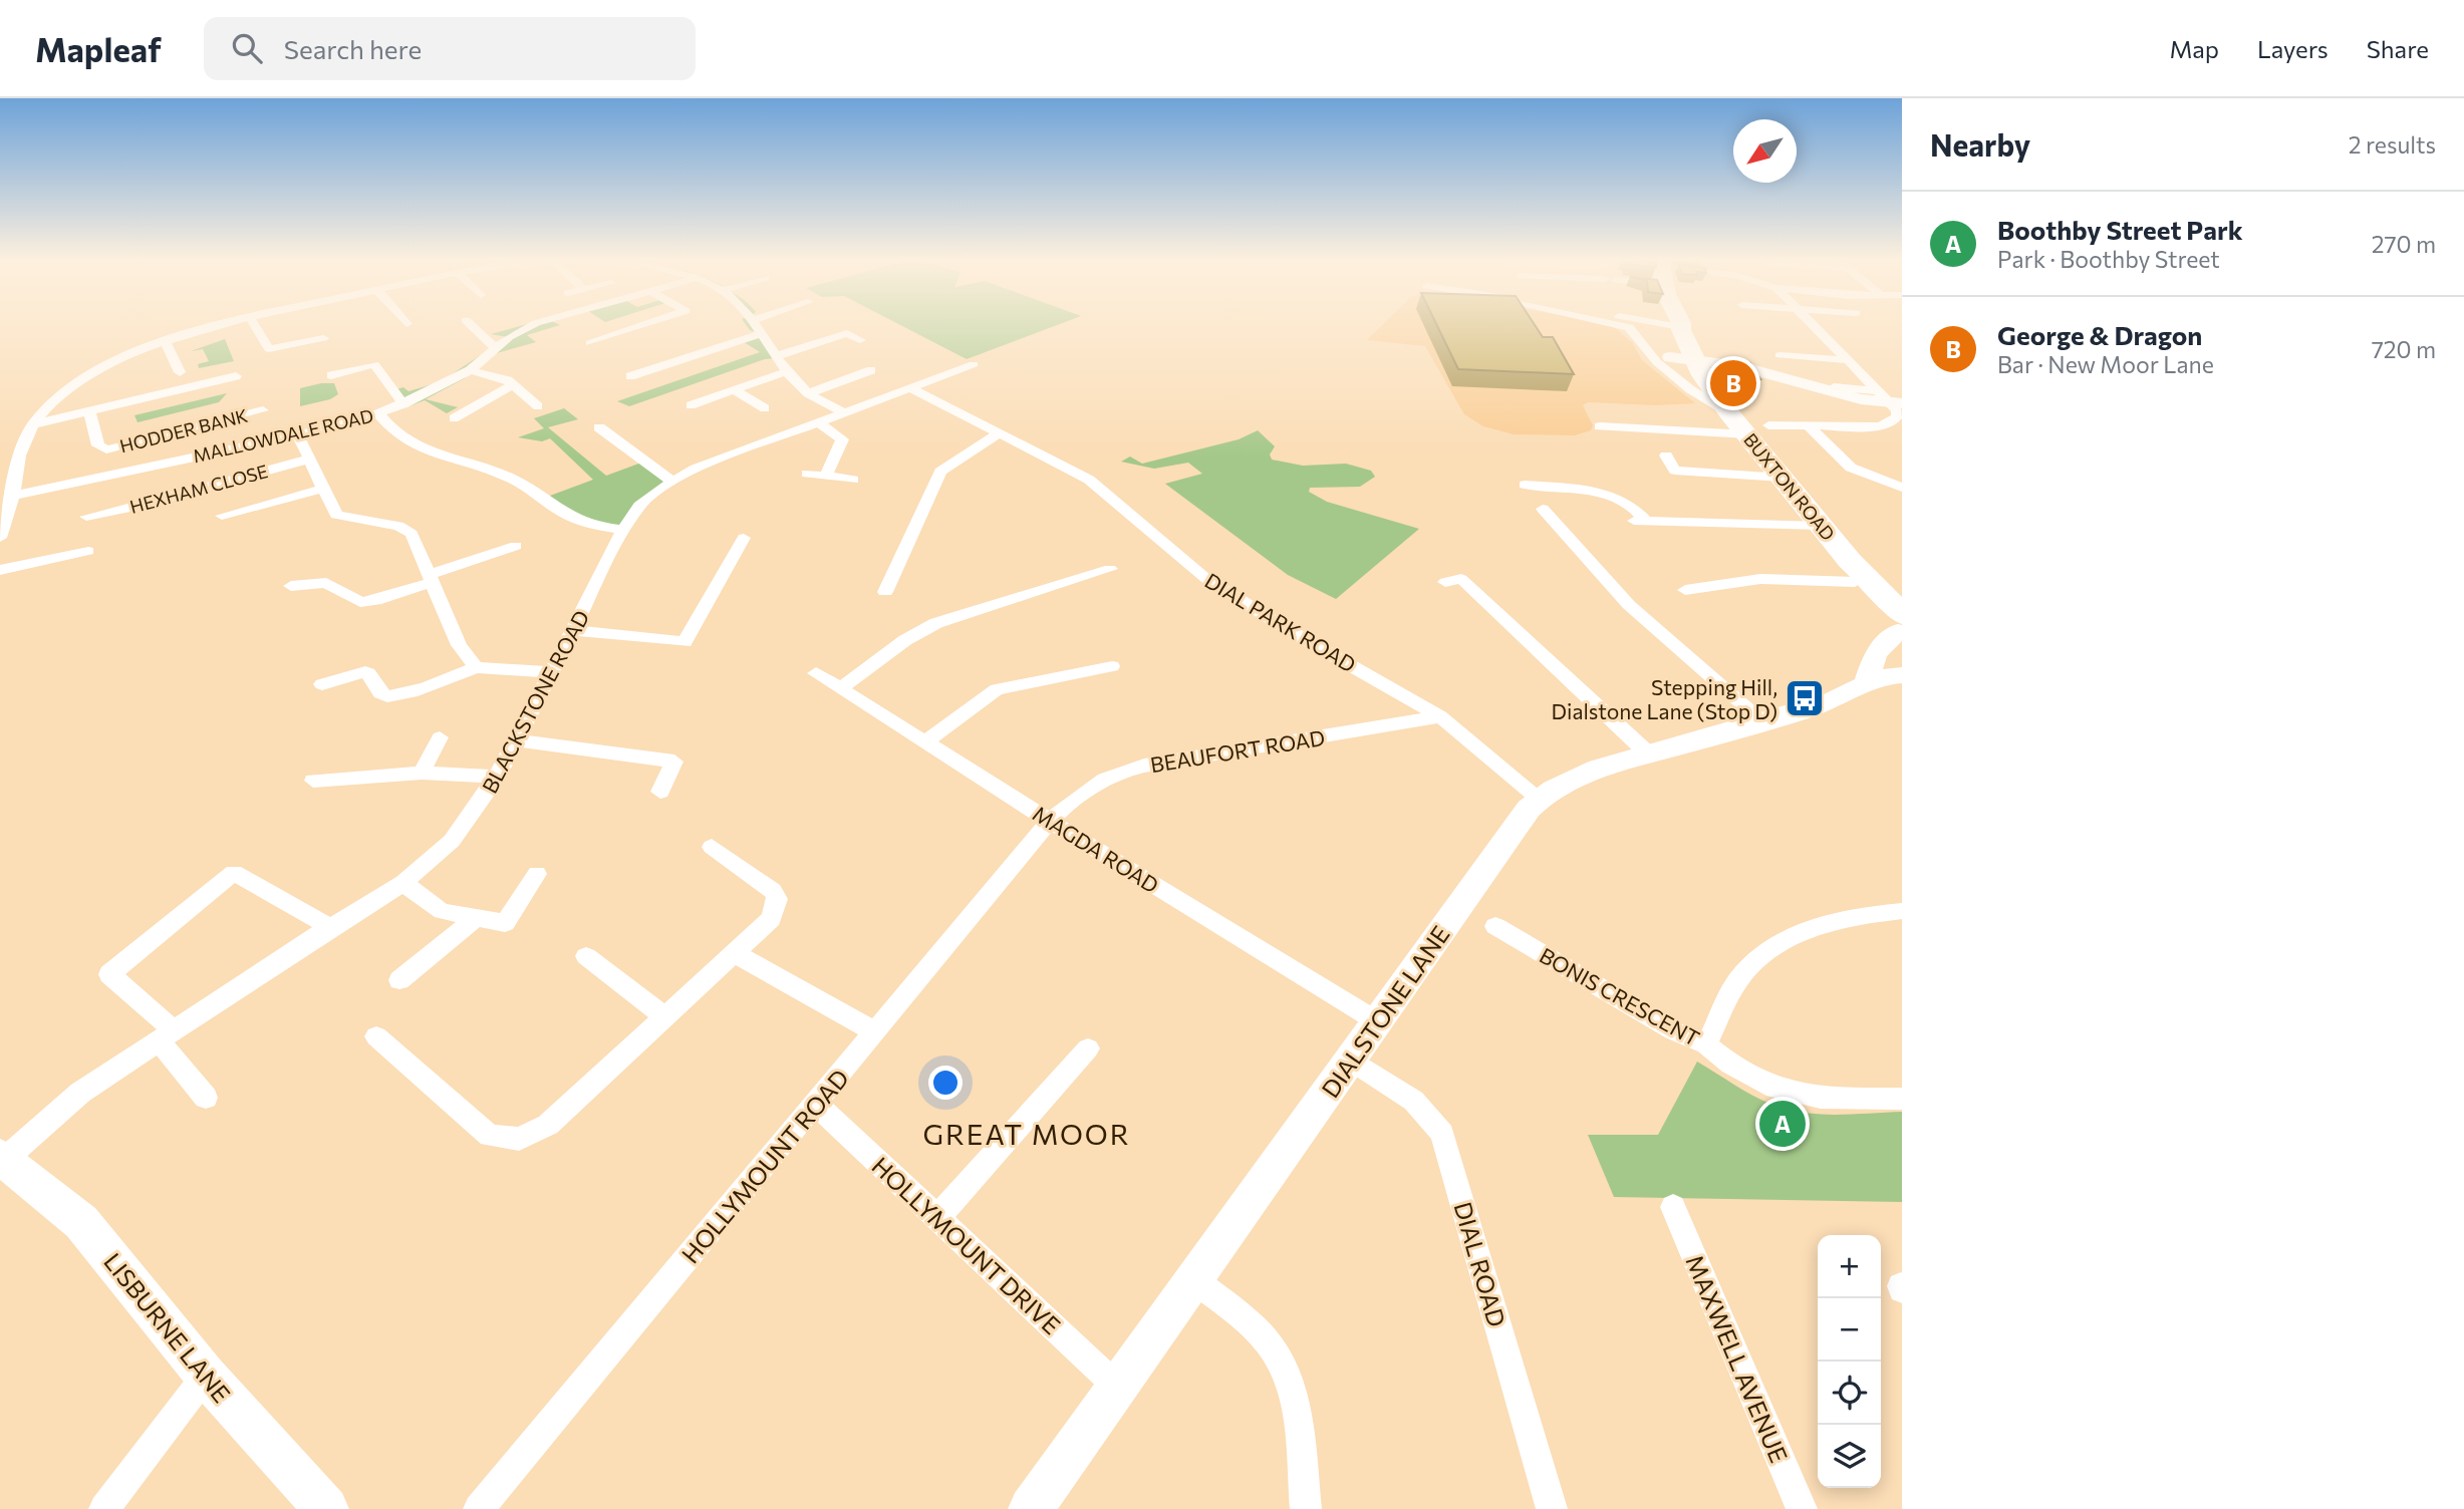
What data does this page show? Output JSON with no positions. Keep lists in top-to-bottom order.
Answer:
{
  "streets": {
    "highway": ["BUXTON ROAD"],
    "street": [
      "HODDER BANK",
      "MALLOWDALE ROAD",
      "HEXHAM CLOSE",
      "DIAL PARK ROAD",
      "BLACKSTONE ROAD",
      "BEAUFORT ROAD",
      "MAGDA ROAD",
      "BONIS CRESCENT",
      "DIALSTONE LANE",
      "HOLLYMOUNT ROAD",
      "HOLLYMOUNT DRIVE",
      "DIAL ROAD",
      "LISBURNE LANE",
      "MAXWELL AVENUE"
    ]
  },
  "crossings": [
    ["BUXTON ROAD", "DIALSTONE LANE"],
    ["DIAL PARK ROAD", "BLACKSTONE ROAD"],
    ["DIAL PARK ROAD", "BEAUFORT ROAD"],
    ["DIAL PARK ROAD", "DIALSTONE LANE"],
    ["BLACKSTONE ROAD", "LISBURNE LANE"],
    ["BEAUFORT ROAD", "MAGDA ROAD"],
    ["BEAUFORT ROAD", "HOLLYMOUNT ROAD"],
    ["MAGDA ROAD", "DIALSTONE LANE"],
    ["MAGDA ROAD", "HOLLYMOUNT ROAD"],
    ["DIALSTONE LANE", "HOLLYMOUNT DRIVE"],
    ["DIALSTONE LANE", "DIAL ROAD"],
    ["HOLLYMOUNT ROAD", "HOLLYMOUNT DRIVE"]
  ],
  "districts": ["GREAT MOOR"],
  "places": {
    "bus stop": ["Stepping Hill, Dialstone Lane (Stop D)"]
  },
  "north": "bottom left",
  "page": {
    "header": "Mapleaf",
    "search": "Search here",
    "nav": ["Map", "Layers", "Share"],
    "heading": ["Nearby", "2 results"],
    "list": [
      {
        "mark": "A",
        "name": "Boothby Street Park",
        "note": "Park · Boothby Street",
        "value": "270 m"
      },
      {
        "mark": "B",
        "name": "George & Dragon",
        "note": "Bar · New Moor Lane",
        "value": "720 m"
      }
    ],
    "pins": ["B", "A"],
    "map_buttons": ["+", "−"]
  }
}
